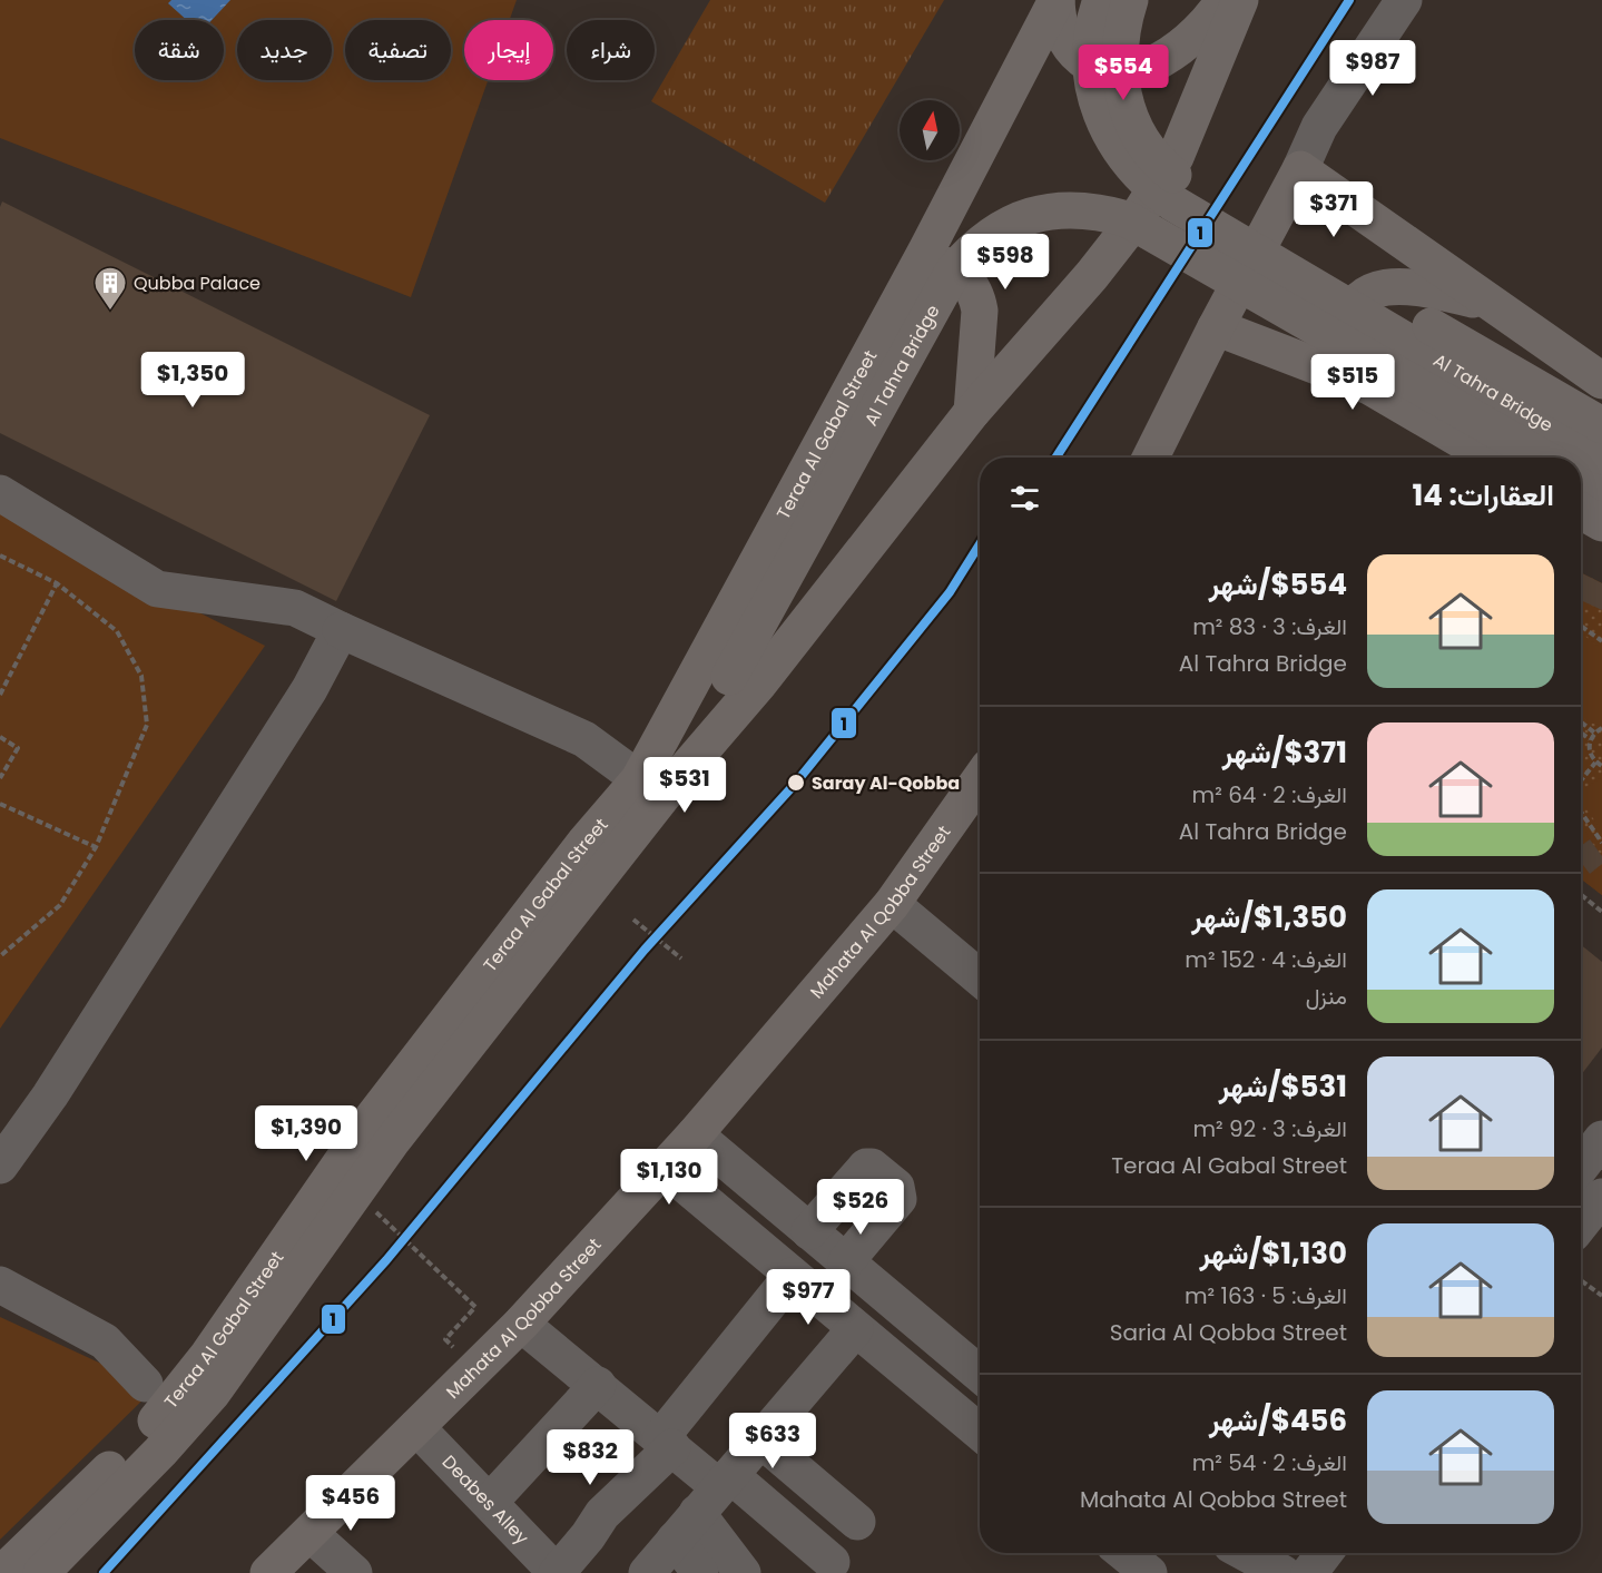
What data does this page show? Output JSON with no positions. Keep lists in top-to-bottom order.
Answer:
{
  "streets": {
    "main road": ["Al Tahra Bridge", "Teraa Al Gabal Street", "Mahata Al Qobba Street"],
    "street": ["Deabes Alley"]
  },
  "crossings": [
    ["Al Tahra Bridge", "Teraa Al Gabal Street"],
    ["Mahata Al Qobba Street", "Deabes Alley"]
  ],
  "places": {
    "building": ["Qubba Palace"],
    "other": ["Saray Al-Qobba"]
  },
  "lines": ["transit line 1"],
  "north": "top",
  "page": {
    "chip": [
      "شراء",
      "إيجار",
      "تصفية",
      "جديد",
      "شقة"
    ],
    "price": [
      "$987",
      "$554",
      "$371",
      "$598",
      "$1,350",
      "$515",
      "$531",
      "$1,390",
      "$1,130",
      "$526",
      "$977",
      "$633",
      "$832",
      "$456"
    ],
    "heading": "العقارات: 14",
    "list": [
      {
        "name": "$554/شهر",
        "note": "الغرف: 3 · 83 m² · Al Tahra Bridge"
      },
      {
        "name": "$371/شهر",
        "note": "الغرف: 2 · 64 m² · Al Tahra Bridge"
      },
      {
        "name": "$1,350/شهر",
        "note": "الغرف: 4 · 152 m² · منزل"
      },
      {
        "name": "$531/شهر",
        "note": "الغرف: 3 · 92 m² · Teraa Al Gabal Street"
      },
      {
        "name": "$1,130/شهر",
        "note": "الغرف: 5 · 163 m² · Saria Al Qobba Street"
      },
      {
        "name": "$456/شهر",
        "note": "الغرف: 2 · 54 m² · Mahata Al Qobba Street"
      }
    ]
  }
}
